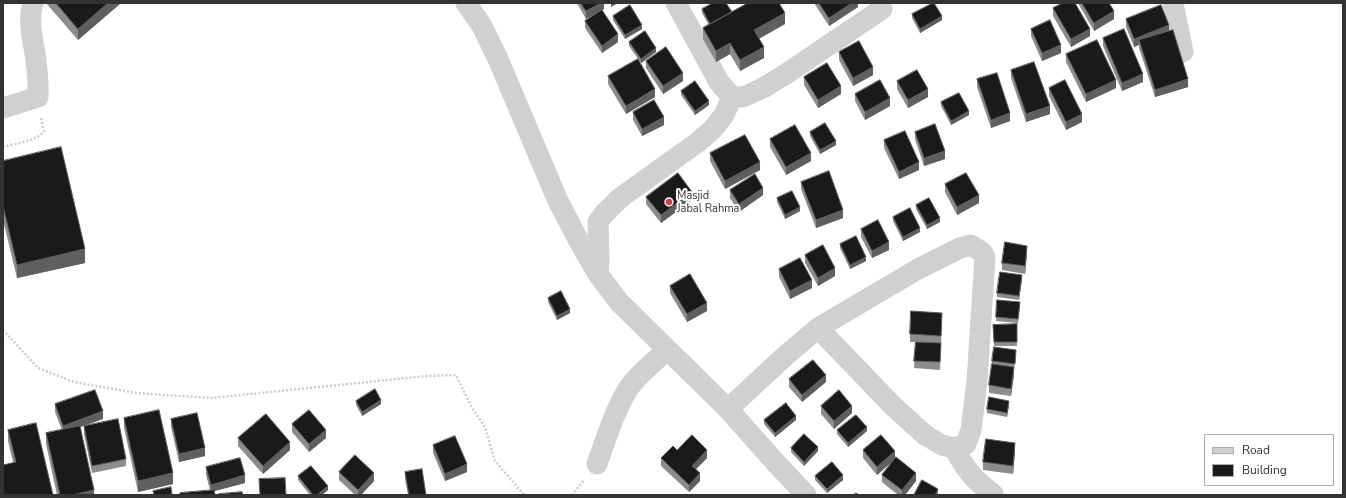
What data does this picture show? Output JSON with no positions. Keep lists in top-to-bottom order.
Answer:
{
  "places": ["Masjid Jabal Rahma"],
  "legend": ["Road", "Building"]
}
